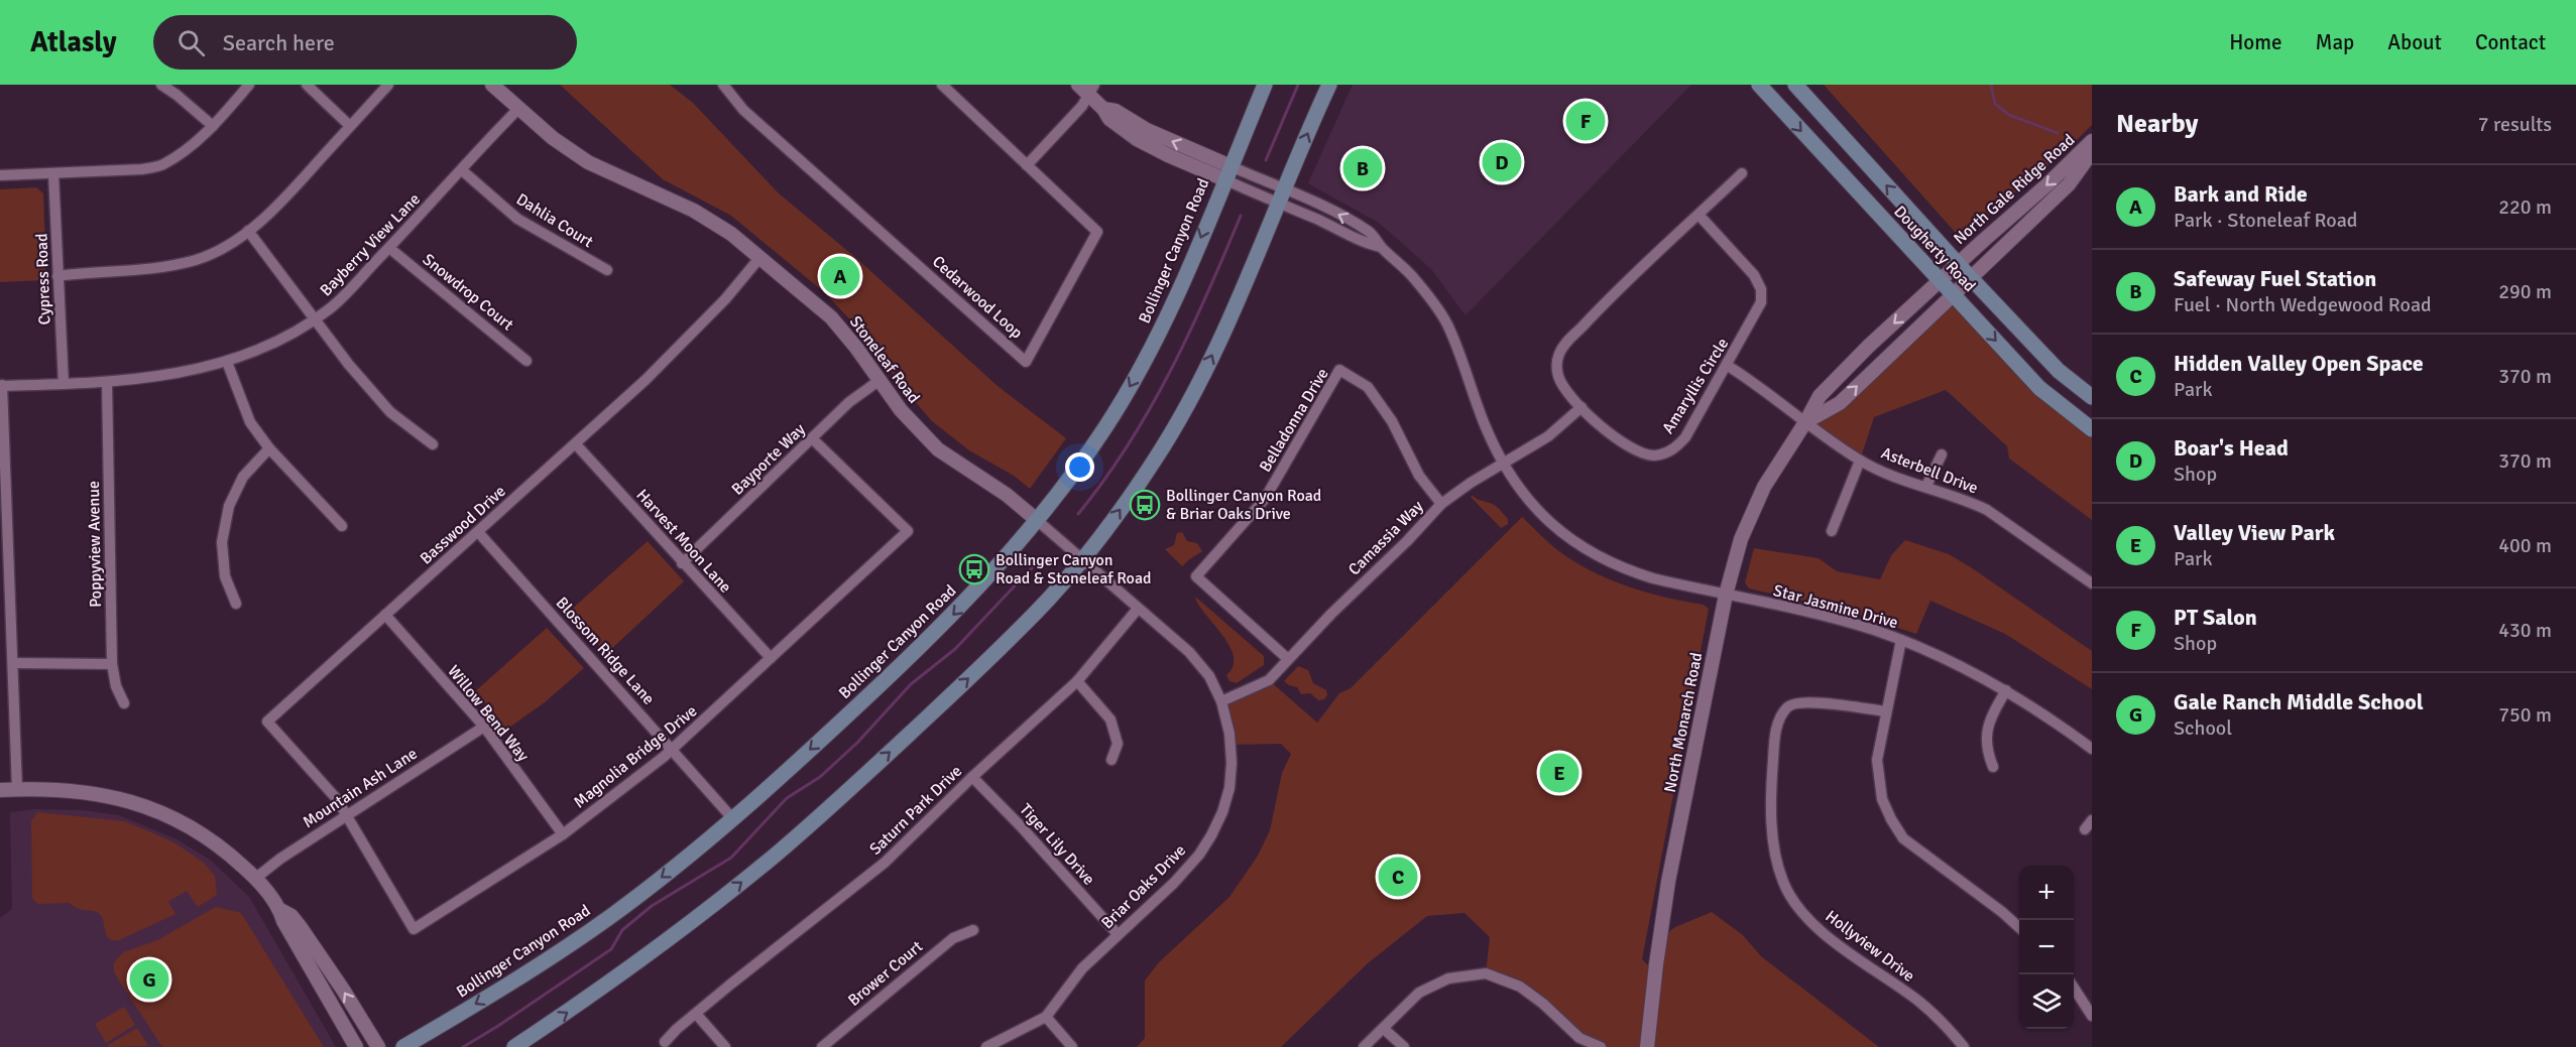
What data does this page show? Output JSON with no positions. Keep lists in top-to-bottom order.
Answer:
{
  "streets": {
    "main road": ["Dougherty Road", "Bollinger Canyon Road"],
    "street": [
      "North Gale Ridge Road",
      "Dahlia Court",
      "Bayberry View Lane",
      "Cypress Road",
      "Snowdrop Court",
      "Cedarwood Loop",
      "Stoneleaf Road",
      "Amaryllis Circle",
      "Belladonna Drive",
      "Bayporte Way",
      "Asterbell Drive",
      "Basswood Drive",
      "Camassia Way",
      "Harvest Moon Lane",
      "Poppyview Avenue",
      "Star Jasmine Drive",
      "Blossom Ridge Lane",
      "Willow Bend Way",
      "North Monarch Road",
      "Magnolia Bridge Drive",
      "Mountain Ash Lane",
      "Saturn Park Drive",
      "Tiger Lily Drive",
      "Briar Oaks Drive",
      "Hollyview Drive",
      "Brower Court"
    ]
  },
  "crossings": [
    ["North Gale Ridge Road", "Dougherty Road"],
    ["North Gale Ridge Road", "North Monarch Road"],
    ["Dahlia Court", "Bayberry View Lane"],
    ["Bayberry View Lane", "Cypress Road"],
    ["Bayberry View Lane", "Snowdrop Court"],
    ["Bayberry View Lane", "Stoneleaf Road"],
    ["Bayberry View Lane", "Poppyview Avenue"],
    ["Dougherty Road", "North Monarch Road"],
    ["Bollinger Canyon Road", "Stoneleaf Road"],
    ["Bollinger Canyon Road", "Blossom Ridge Lane"],
    ["Bollinger Canyon Road", "Briar Oaks Drive"],
    ["Stoneleaf Road", "Bayporte Way"],
    ["Stoneleaf Road", "Basswood Drive"],
    ["Stoneleaf Road", "Briar Oaks Drive"],
    ["Amaryllis Circle", "Asterbell Drive"],
    ["Amaryllis Circle", "Camassia Way"],
    ["Belladonna Drive", "Camassia Way"],
    ["Bayporte Way", "Harvest Moon Lane"],
    ["Bayporte Way", "Magnolia Bridge Drive"],
    ["Asterbell Drive", "North Monarch Road"],
    ["Basswood Drive", "Harvest Moon Lane"],
    ["Basswood Drive", "Blossom Ridge Lane"],
    ["Basswood Drive", "Willow Bend Way"],
    ["Basswood Drive", "Magnolia Bridge Drive"],
    ["Basswood Drive", "Mountain Ash Lane"],
    ["Camassia Way", "Star Jasmine Drive"],
    ["Camassia Way", "Briar Oaks Drive"],
    ["Harvest Moon Lane", "Magnolia Bridge Drive"],
    ["Star Jasmine Drive", "North Monarch Road"],
    ["Blossom Ridge Lane", "Magnolia Bridge Drive"],
    ["Willow Bend Way", "Magnolia Bridge Drive"],
    ["Willow Bend Way", "Mountain Ash Lane"],
    ["Magnolia Bridge Drive", "Mountain Ash Lane"],
    ["Saturn Park Drive", "Tiger Lily Drive"],
    ["Saturn Park Drive", "Briar Oaks Drive"],
    ["Tiger Lily Drive", "Briar Oaks Drive"]
  ],
  "places": {
    "bus stop": ["Bollinger Canyon Road & Briar Oaks Drive", "Bollinger Canyon Road & Stoneleaf Road"]
  },
  "page": {
    "header": "Atlasly",
    "search": "Search here",
    "nav": [
      "Home",
      "Map",
      "About",
      "Contact"
    ],
    "heading": ["Nearby", "7 results"],
    "pins": [
      "F",
      "D",
      "B",
      "A",
      "E",
      "C",
      "G"
    ],
    "list": [
      {
        "mark": "A",
        "name": "Bark and Ride",
        "note": "Park · Stoneleaf Road",
        "value": "220 m"
      },
      {
        "mark": "B",
        "name": "Safeway Fuel Station",
        "note": "Fuel · North Wedgewood Road",
        "value": "290 m"
      },
      {
        "mark": "C",
        "name": "Hidden Valley Open Space",
        "note": "Park",
        "value": "370 m"
      },
      {
        "mark": "D",
        "name": "Boar's Head",
        "note": "Shop",
        "value": "370 m"
      },
      {
        "mark": "E",
        "name": "Valley View Park",
        "note": "Park",
        "value": "400 m"
      },
      {
        "mark": "F",
        "name": "PT Salon",
        "note": "Shop",
        "value": "430 m"
      },
      {
        "mark": "G",
        "name": "Gale Ranch Middle School",
        "note": "School",
        "value": "750 m"
      }
    ],
    "map_buttons": ["+", "−"]
  }
}
